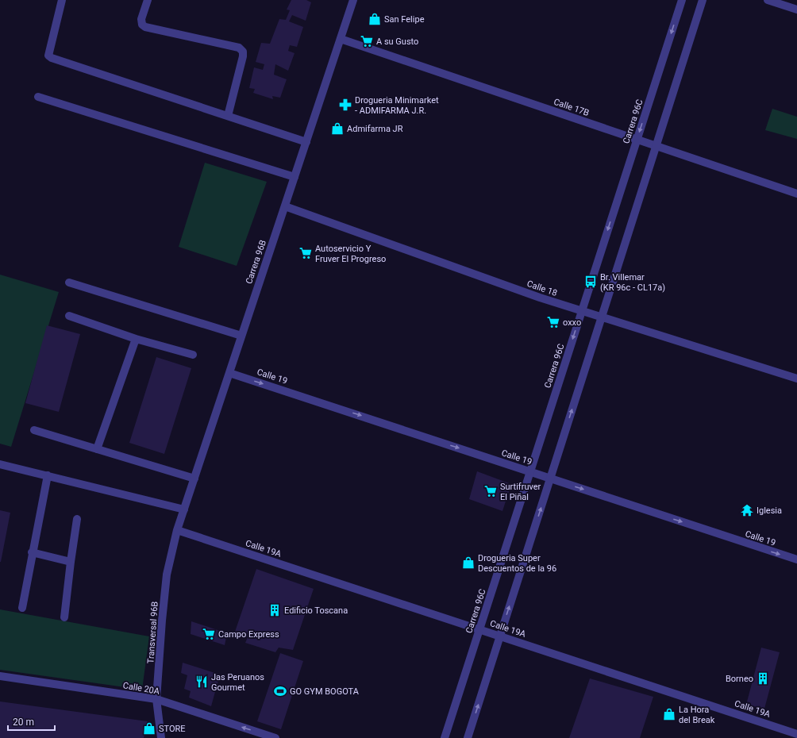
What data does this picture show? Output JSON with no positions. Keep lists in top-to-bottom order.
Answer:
{
  "streets": {
    "street": [
      "Calle 17B",
      "Carrera 96C",
      "Carrera 96B",
      "Calle 18",
      "Calle 19",
      "Calle 19A",
      "Transversal 96B",
      "Calle 20A"
    ]
  },
  "crossings": [
    ["Calle 17B", "Carrera 96C"],
    ["Calle 17B", "Carrera 96B"],
    ["Carrera 96C", "Calle 18"],
    ["Carrera 96C", "Calle 19"],
    ["Carrera 96C", "Calle 19A"],
    ["Carrera 96B", "Calle 18"],
    ["Carrera 96B", "Calle 19"],
    ["Carrera 96B", "Calle 19A"],
    ["Carrera 96B", "Transversal 96B"],
    ["Calle 19A", "Transversal 96B"],
    ["Transversal 96B", "Calle 20A"]
  ],
  "one_way": ["Calle 19", "Calle 20A"],
  "places": {
    "shop": [
      "San Felipe",
      "Admifarma JR",
      "Drogueria Super Descuentos de la 96",
      "La Hora del Break",
      "STORE"
    ],
    "supermarket": [
      "A su Gusto",
      "Autoservicio Y Fruver El Progreso",
      "oxxo",
      "Surtifruver El Piñal",
      "Campo Express"
    ],
    "pharmacy": ["Drogueria Minimarket - ADMIFARMA J.R."],
    "bus stop": ["Br. Villemar (KR 96c - CL17a)"],
    "temple": ["Iglesia"],
    "building": ["Edificio Toscana", "Borneo"],
    "restaurant": ["Jas Peruanos Gourmet"],
    "sports": ["GO GYM BOGOTA"]
  },
  "scale_bar": "20 m"
}
